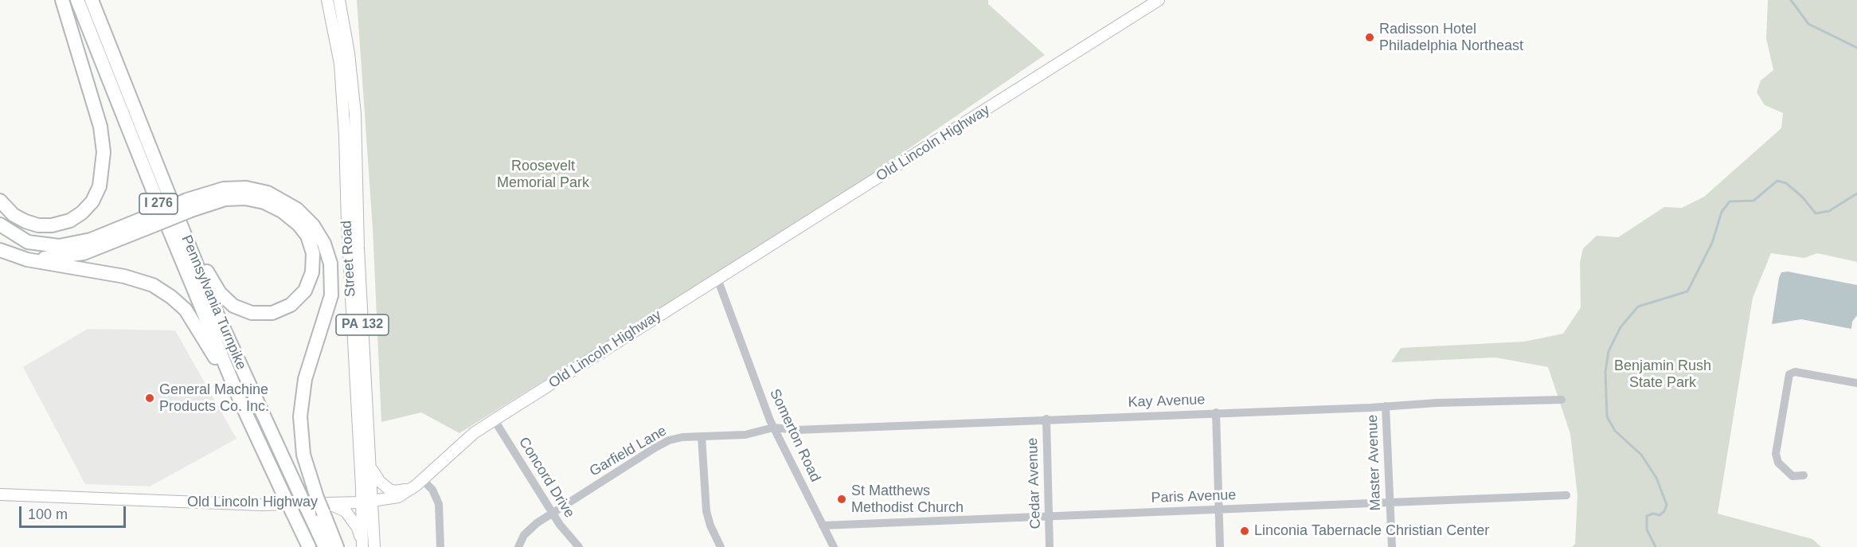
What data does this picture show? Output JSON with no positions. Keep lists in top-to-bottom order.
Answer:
{
  "streets": {
    "highway": ["I 276", "Pennsylvania Turnpike"],
    "main road": ["Old Lincoln Highway", "Street Road", "PA 132"],
    "street": [
      "Kay Avenue",
      "Somerton Road",
      "Garfield Lane",
      "Master Avenue",
      "Concord Drive",
      "Cedar Avenue",
      "Paris Avenue"
    ]
  },
  "crossings": [
    ["Old Lincoln Highway", "Street Road"],
    ["Old Lincoln Highway", "Somerton Road"],
    ["Old Lincoln Highway", "Concord Drive"],
    ["Kay Avenue", "Somerton Road"],
    ["Kay Avenue", "Garfield Lane"],
    ["Kay Avenue", "Master Avenue"],
    ["Kay Avenue", "Cedar Avenue"],
    ["Somerton Road", "Garfield Lane"],
    ["Somerton Road", "Paris Avenue"],
    ["Garfield Lane", "Concord Drive"],
    ["Master Avenue", "Paris Avenue"],
    ["Cedar Avenue", "Paris Avenue"]
  ],
  "parks": ["Roosevelt Memorial Park", "Benjamin Rush State Park"],
  "places": [
    "Radisson Hotel Philadelphia Northeast",
    "General Machine Products Co. Inc.",
    "St Matthews Methodist Church",
    "Linconia Tabernacle Christian Center"
  ],
  "scale_bar": "100 m"
}
